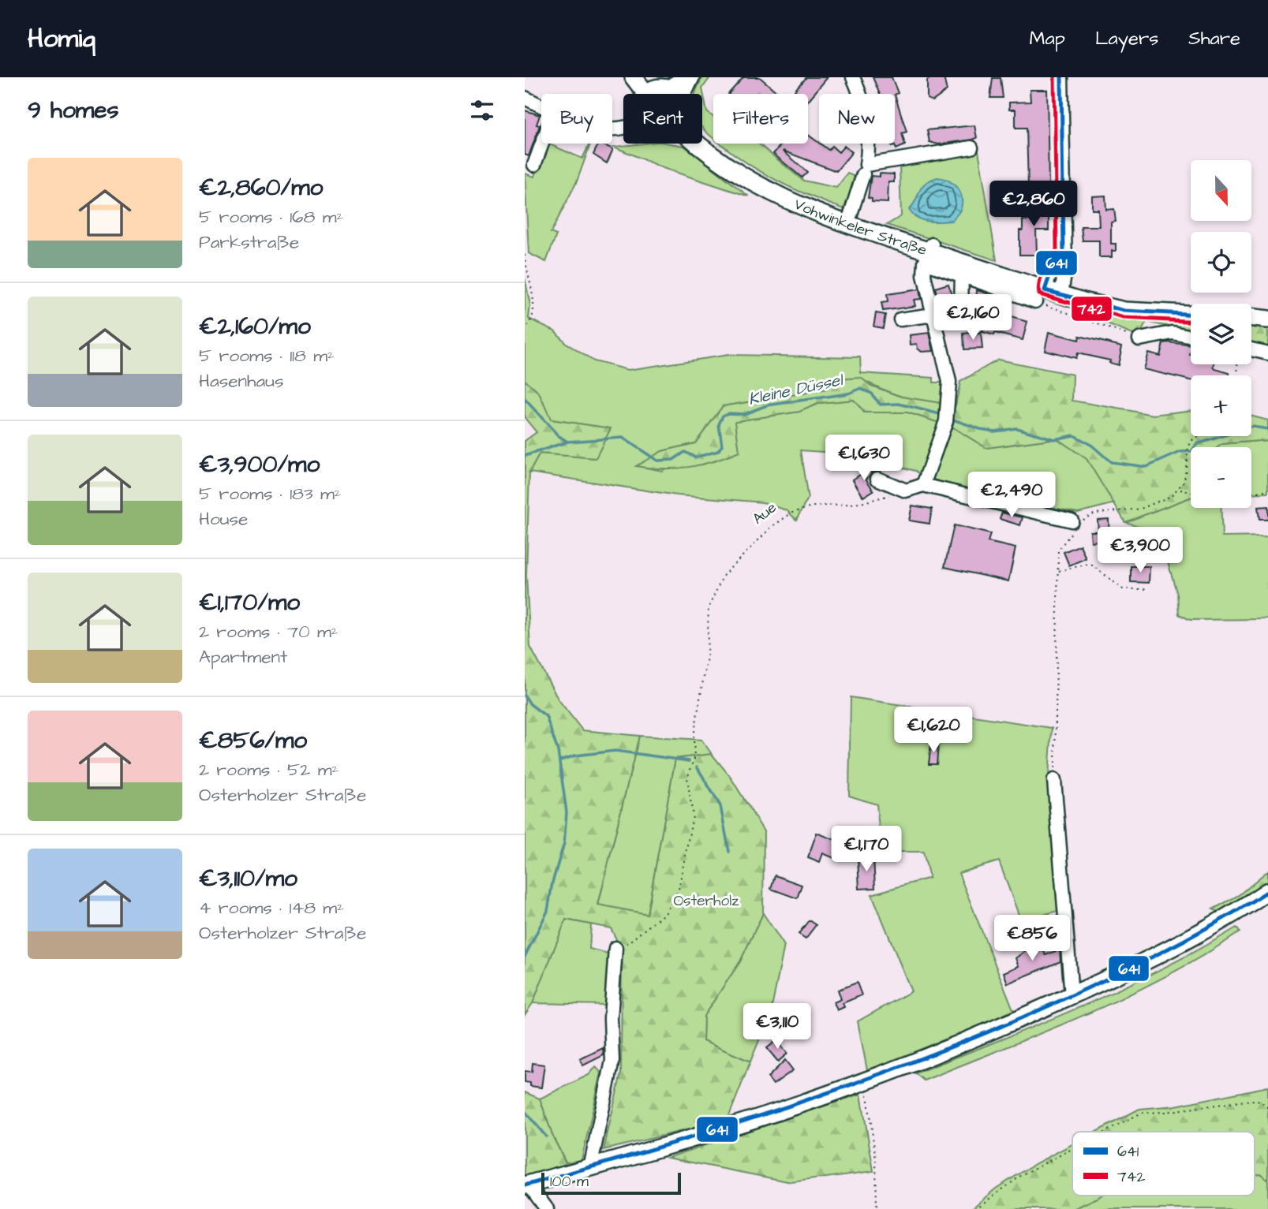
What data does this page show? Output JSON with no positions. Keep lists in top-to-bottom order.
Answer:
{
  "streets": {
    "main road": ["Vohwinkeler Straße"],
    "path": ["Aue"]
  },
  "water": ["Kleine Düssel"],
  "parks": ["Osterholz"],
  "lines": ["transit line 641", "transit line 742"],
  "legend": ["641", "742"],
  "scale_bar": "100 m",
  "north": "bottom",
  "page": {
    "header": "Homiq",
    "nav": ["Map", "Layers", "Share"],
    "heading": "9 homes",
    "chip": [
      "Buy",
      "Rent",
      "Filters",
      "New"
    ],
    "list": [
      {
        "name": "€2,860/mo",
        "note": "5 rooms · 168 m² · Parkstraße"
      },
      {
        "name": "€2,160/mo",
        "note": "5 rooms · 118 m² · Hasenhaus"
      },
      {
        "name": "€3,900/mo",
        "note": "5 rooms · 183 m² · House"
      },
      {
        "name": "€1,170/mo",
        "note": "2 rooms · 70 m² · Apartment"
      },
      {
        "name": "€856/mo",
        "note": "2 rooms · 52 m² · Osterholzer Straße"
      },
      {
        "name": "€3,110/mo",
        "note": "4 rooms · 148 m² · Osterholzer Straße"
      }
    ],
    "map_buttons": ["+", "−"],
    "price": [
      "€2,860",
      "€2,160",
      "€1,630",
      "€2,490",
      "€3,900",
      "€1,620",
      "€1,170",
      "€856",
      "€3,110"
    ],
    "scale": "100 m"
  }
}
